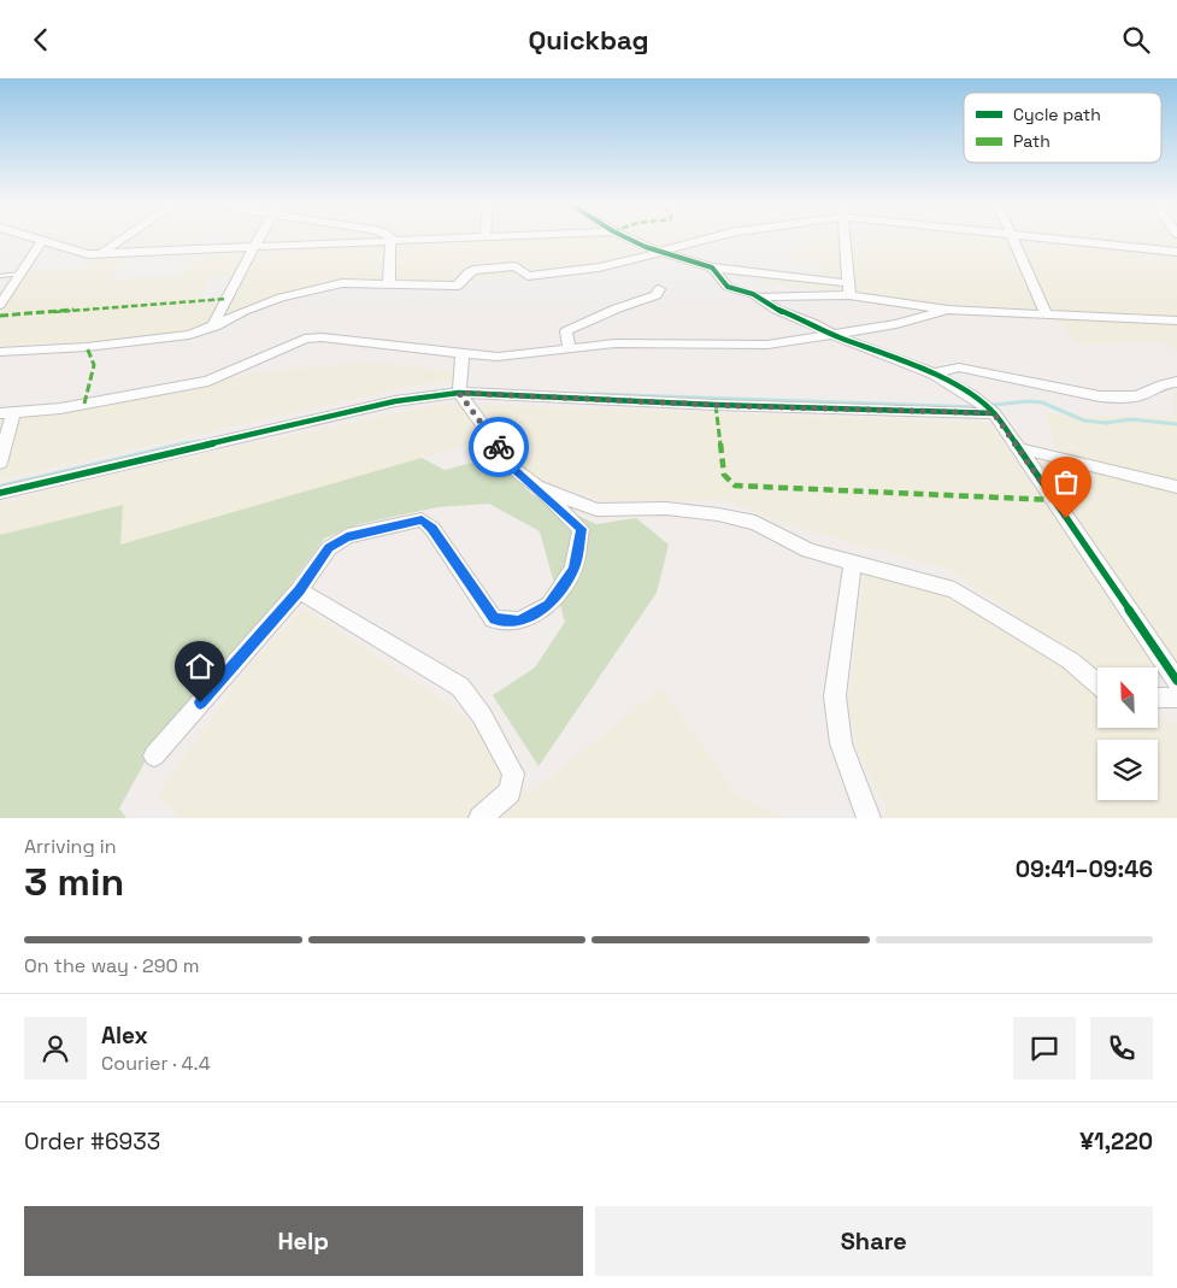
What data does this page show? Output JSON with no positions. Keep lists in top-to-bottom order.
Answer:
{
  "legend": ["Cycle path", "Path"],
  "north": "top left",
  "page": {
    "header": "Quickbag",
    "heading": ["3 min", "Arriving in", "09:41–09:46"],
    "panel": [
      "Alex",
      "Courier · 4.4",
      "Order #6933",
      "¥1,220"
    ],
    "bar": "On the way · 290 m",
    "buttons": ["Help", "Share"]
  }
}
